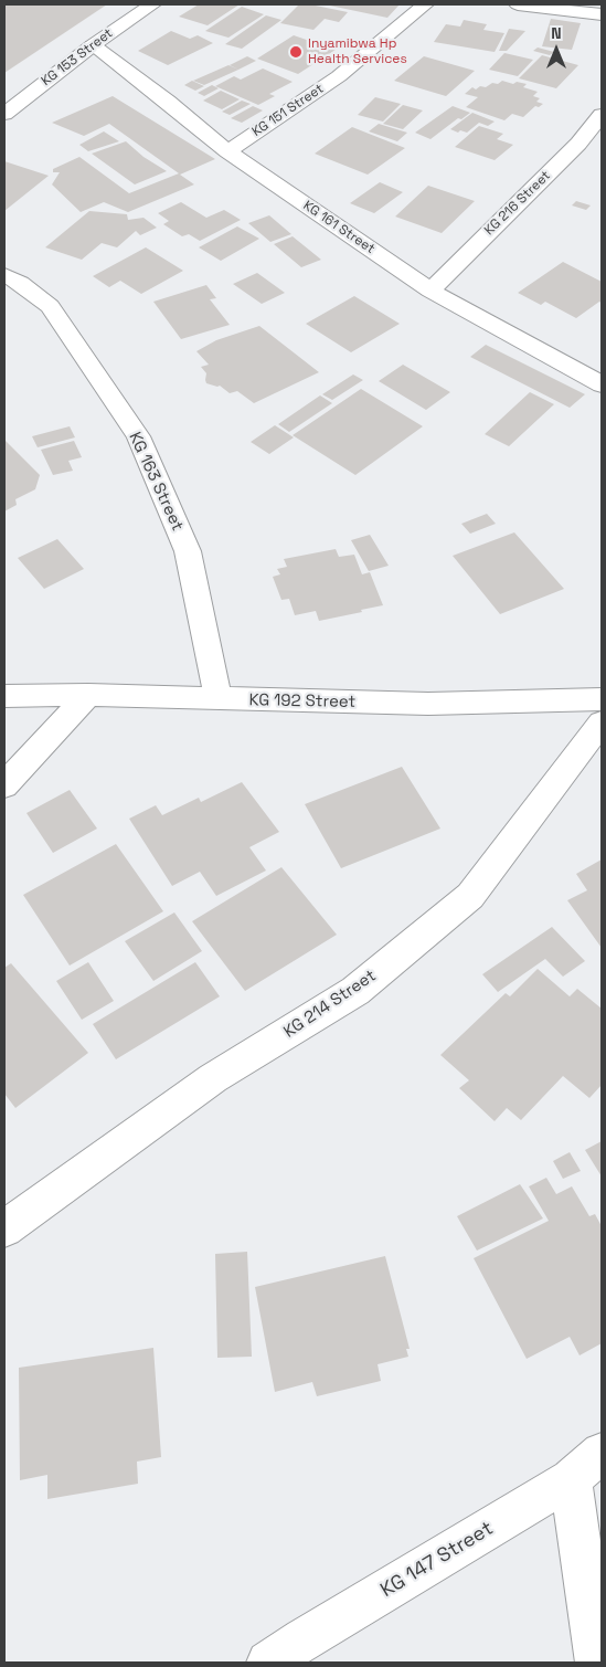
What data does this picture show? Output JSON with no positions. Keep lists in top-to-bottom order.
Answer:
{
  "streets": {
    "street": [
      "KG 153 Street",
      "KG 151 Street",
      "KG 216 Street",
      "KG 161 Street",
      "KG 163 Street",
      "KG 192 Street",
      "KG 214 Street",
      "KG 147 Street"
    ]
  },
  "crossings": [
    ["KG 153 Street", "KG 161 Street"],
    ["KG 151 Street", "KG 161 Street"],
    ["KG 216 Street", "KG 161 Street"],
    ["KG 163 Street", "KG 192 Street"]
  ],
  "places": ["Inyamibwa Hp Health Services"],
  "north": "top"
}
